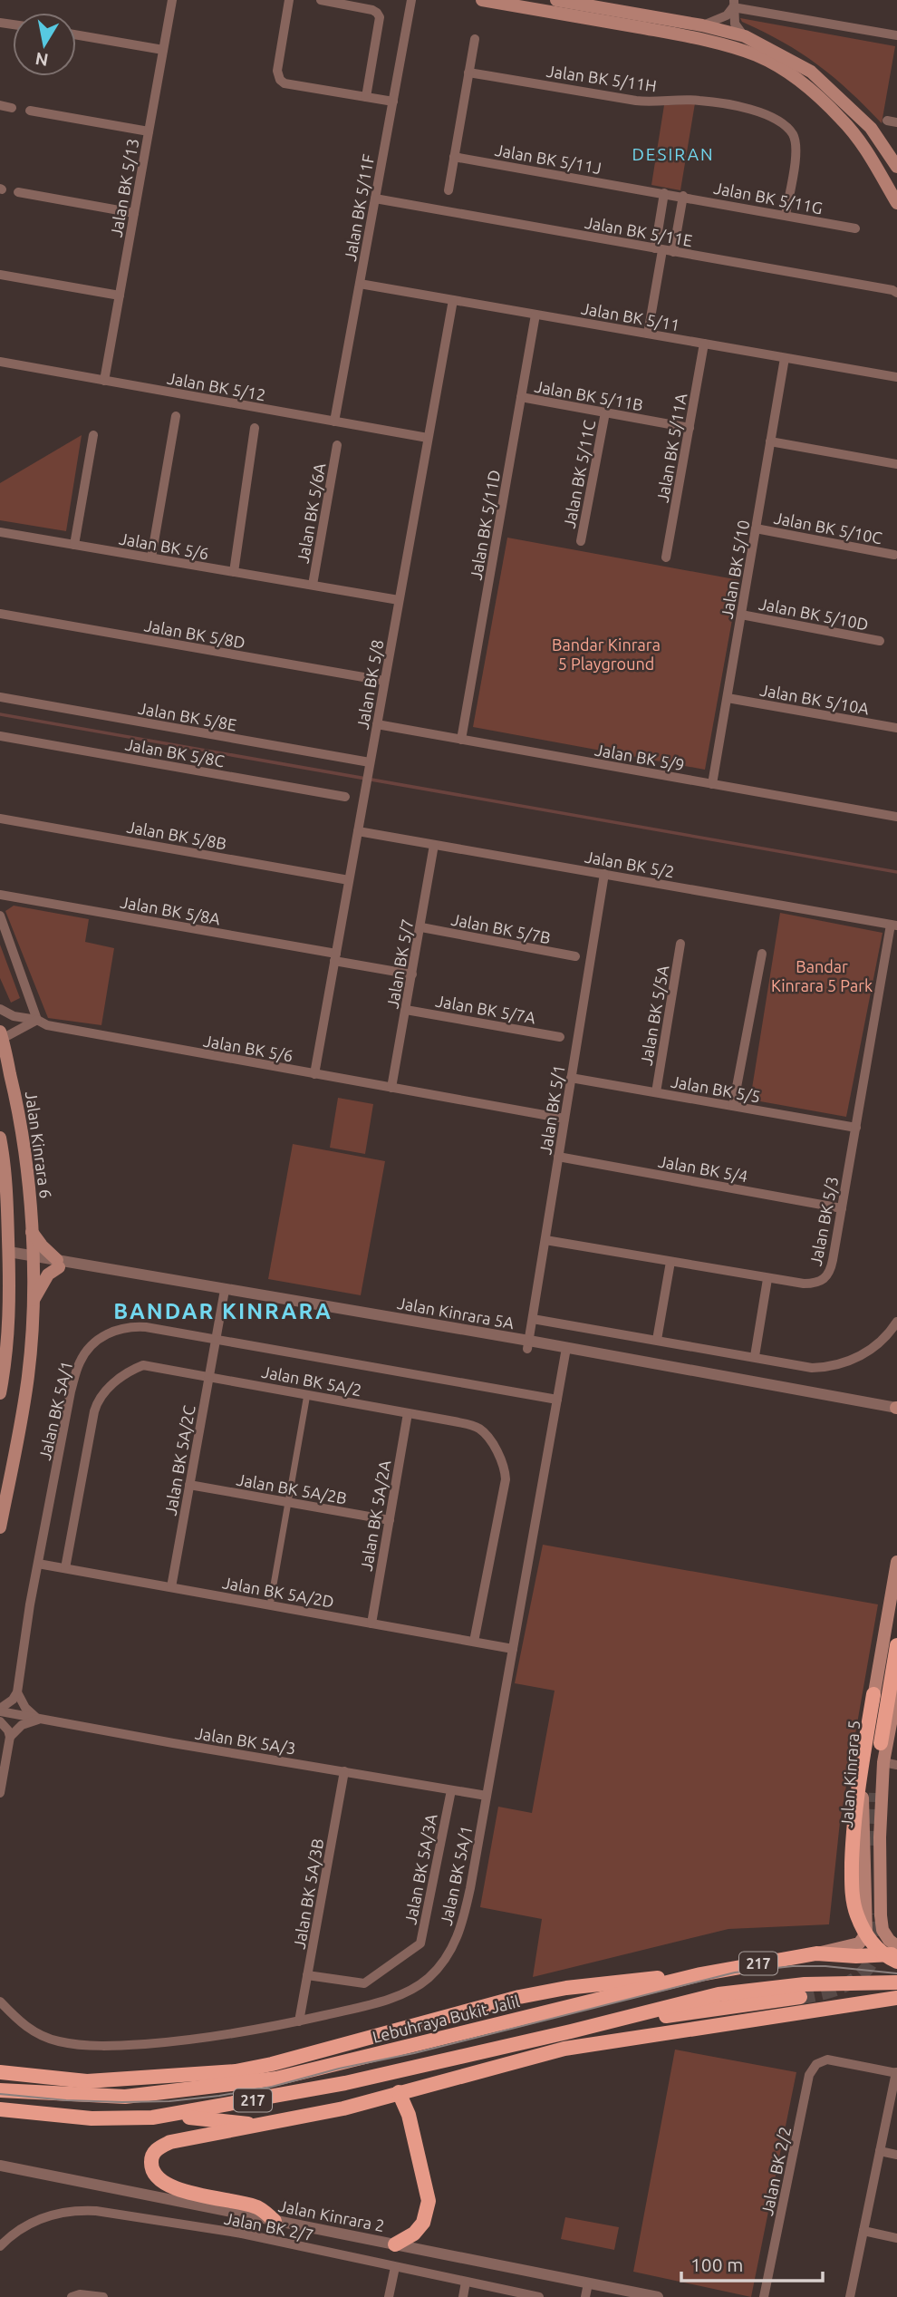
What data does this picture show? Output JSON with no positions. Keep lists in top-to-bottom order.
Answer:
{
  "streets": {
    "highway": ["217", "Lebuhraya Bukit Jalil"],
    "main road": ["Jalan Kinrara 6", "Jalan Kinrara 5"],
    "street": [
      "Jalan BK 5/11H",
      "Jalan BK 5/11J",
      "Jalan BK 5/13",
      "Jalan BK 5/11G",
      "Jalan BK 5/11F",
      "Jalan BK 5/11E",
      "Jalan BK 5/11",
      "Jalan BK 5/12",
      "Jalan BK 5/11B",
      "Jalan BK 5/11A",
      "Jalan BK 5/11C",
      "Jalan BK 5/6A",
      "Jalan BK 5/11D",
      "Jalan BK 5/10C",
      "Jalan BK 5/6",
      "Jalan BK 5/10",
      "Jalan BK 5/10D",
      "Jalan BK 5/8D",
      "Jalan BK 5/8",
      "Jalan BK 5/10A",
      "Jalan BK 5/8E",
      "Jalan BK 5/8C",
      "Jalan BK 5/9",
      "Jalan BK 5/8B",
      "Jalan BK 5/2",
      "Jalan BK 5/8A",
      "Jalan BK 5/7B",
      "Jalan BK 5/7",
      "Jalan BK 5/7A",
      "Jalan BK 5/5A",
      "Jalan BK 5/5",
      "Jalan BK 5/1",
      "Jalan BK 5/4",
      "Jalan BK 5/3",
      "Jalan Kinrara 5A",
      "Jalan BK 5A/2",
      "Jalan BK 5A/1",
      "Jalan BK 5A/2C",
      "Jalan BK 5A/2B",
      "Jalan BK 5A/2A",
      "Jalan BK 5A/2D",
      "Jalan BK 5A/3",
      "Jalan BK 5A/3A",
      "Jalan BK 5A/3B",
      "Jalan BK 2/2",
      "Jalan Kinrara 2",
      "Jalan BK 2/7"
    ]
  },
  "crossings": [
    ["Jalan BK 5/11H", "Jalan BK 5/11G"],
    ["Jalan BK 5/11J", "Jalan BK 5/11G"],
    ["Jalan BK 5/13", "Jalan BK 5/12"],
    ["Jalan BK 5/11F", "Jalan BK 5/11E"],
    ["Jalan BK 5/11F", "Jalan BK 5/11"],
    ["Jalan BK 5/11F", "Jalan BK 5/12"],
    ["Jalan BK 5/11", "Jalan BK 5/11A"],
    ["Jalan BK 5/11", "Jalan BK 5/11D"],
    ["Jalan BK 5/11", "Jalan BK 5/10"],
    ["Jalan BK 5/11", "Jalan BK 5/8"],
    ["Jalan BK 5/12", "Jalan BK 5/8"],
    ["Jalan BK 5/11B", "Jalan BK 5/11A"],
    ["Jalan BK 5/11B", "Jalan BK 5/11C"],
    ["Jalan BK 5/11B", "Jalan BK 5/11D"],
    ["Jalan BK 5/6A", "Jalan BK 5/6"],
    ["Jalan BK 5/11D", "Jalan BK 5/9"],
    ["Jalan BK 5/10C", "Jalan BK 5/10"],
    ["Jalan BK 5/6", "Jalan BK 5/8"],
    ["Jalan BK 5/6", "Jalan BK 5/7"],
    ["Jalan BK 5/6", "Jalan BK 5/1"],
    ["Jalan BK 5/10", "Jalan BK 5/10D"],
    ["Jalan BK 5/10", "Jalan BK 5/10A"],
    ["Jalan BK 5/10", "Jalan BK 5/9"],
    ["Jalan BK 5/8D", "Jalan BK 5/8"],
    ["Jalan BK 5/8", "Jalan BK 5/8E"],
    ["Jalan BK 5/8", "Jalan BK 5/9"],
    ["Jalan BK 5/8", "Jalan BK 5/8B"],
    ["Jalan BK 5/8", "Jalan BK 5/2"],
    ["Jalan BK 5/8", "Jalan BK 5/8A"],
    ["Jalan BK 5/2", "Jalan BK 5/7"],
    ["Jalan BK 5/2", "Jalan BK 5/1"],
    ["Jalan BK 5/2", "Jalan BK 5/3"],
    ["Jalan BK 5/8A", "Jalan BK 5/7"],
    ["Jalan BK 5/7B", "Jalan BK 5/7"],
    ["Jalan BK 5/7", "Jalan BK 5/7A"],
    ["Jalan BK 5/5A", "Jalan BK 5/5"],
    ["Jalan BK 5/5", "Jalan BK 5/1"],
    ["Jalan BK 5/5", "Jalan BK 5/3"],
    ["Jalan BK 5/1", "Jalan BK 5/4"],
    ["Jalan BK 5/1", "Jalan BK 5/3"],
    ["Jalan BK 5/1", "Jalan Kinrara 5A"],
    ["Jalan Kinrara 6", "Jalan Kinrara 5A"],
    ["Jalan BK 5/4", "Jalan BK 5/3"],
    ["Jalan Kinrara 5A", "Jalan BK 5A/1"],
    ["Jalan Kinrara 5A", "Jalan BK 5A/2C"],
    ["Jalan BK 5A/2", "Jalan BK 5A/2C"],
    ["Jalan BK 5A/2", "Jalan BK 5A/2A"],
    ["Jalan BK 5A/2", "Jalan BK 5A/2D"],
    ["Jalan BK 5A/1", "Jalan BK 5A/2C"],
    ["Jalan BK 5A/1", "Jalan BK 5A/2D"],
    ["Jalan BK 5A/1", "Jalan BK 5A/3"],
    ["Jalan BK 5A/1", "Jalan BK 5A/3B"],
    ["Jalan BK 5A/2C", "Jalan BK 5A/2B"],
    ["Jalan BK 5A/2C", "Jalan BK 5A/2D"],
    ["Jalan BK 5A/2B", "Jalan BK 5A/2A"],
    ["Jalan BK 5A/2A", "Jalan BK 5A/2D"],
    ["Jalan BK 5A/3", "Jalan BK 5A/3A"],
    ["Jalan BK 5A/3", "Jalan BK 5A/3B"],
    ["Jalan Kinrara 5", "Lebuhraya Bukit Jalil"],
    ["Jalan BK 5A/3A", "Jalan BK 5A/3B"]
  ],
  "districts": ["DESIRAN", "BANDAR KINRARA"],
  "parks": ["Bandar Kinrara 5 Playground", "Bandar Kinrara 5 Park"],
  "scale_bar": "100 m",
  "north": "bottom"
}
